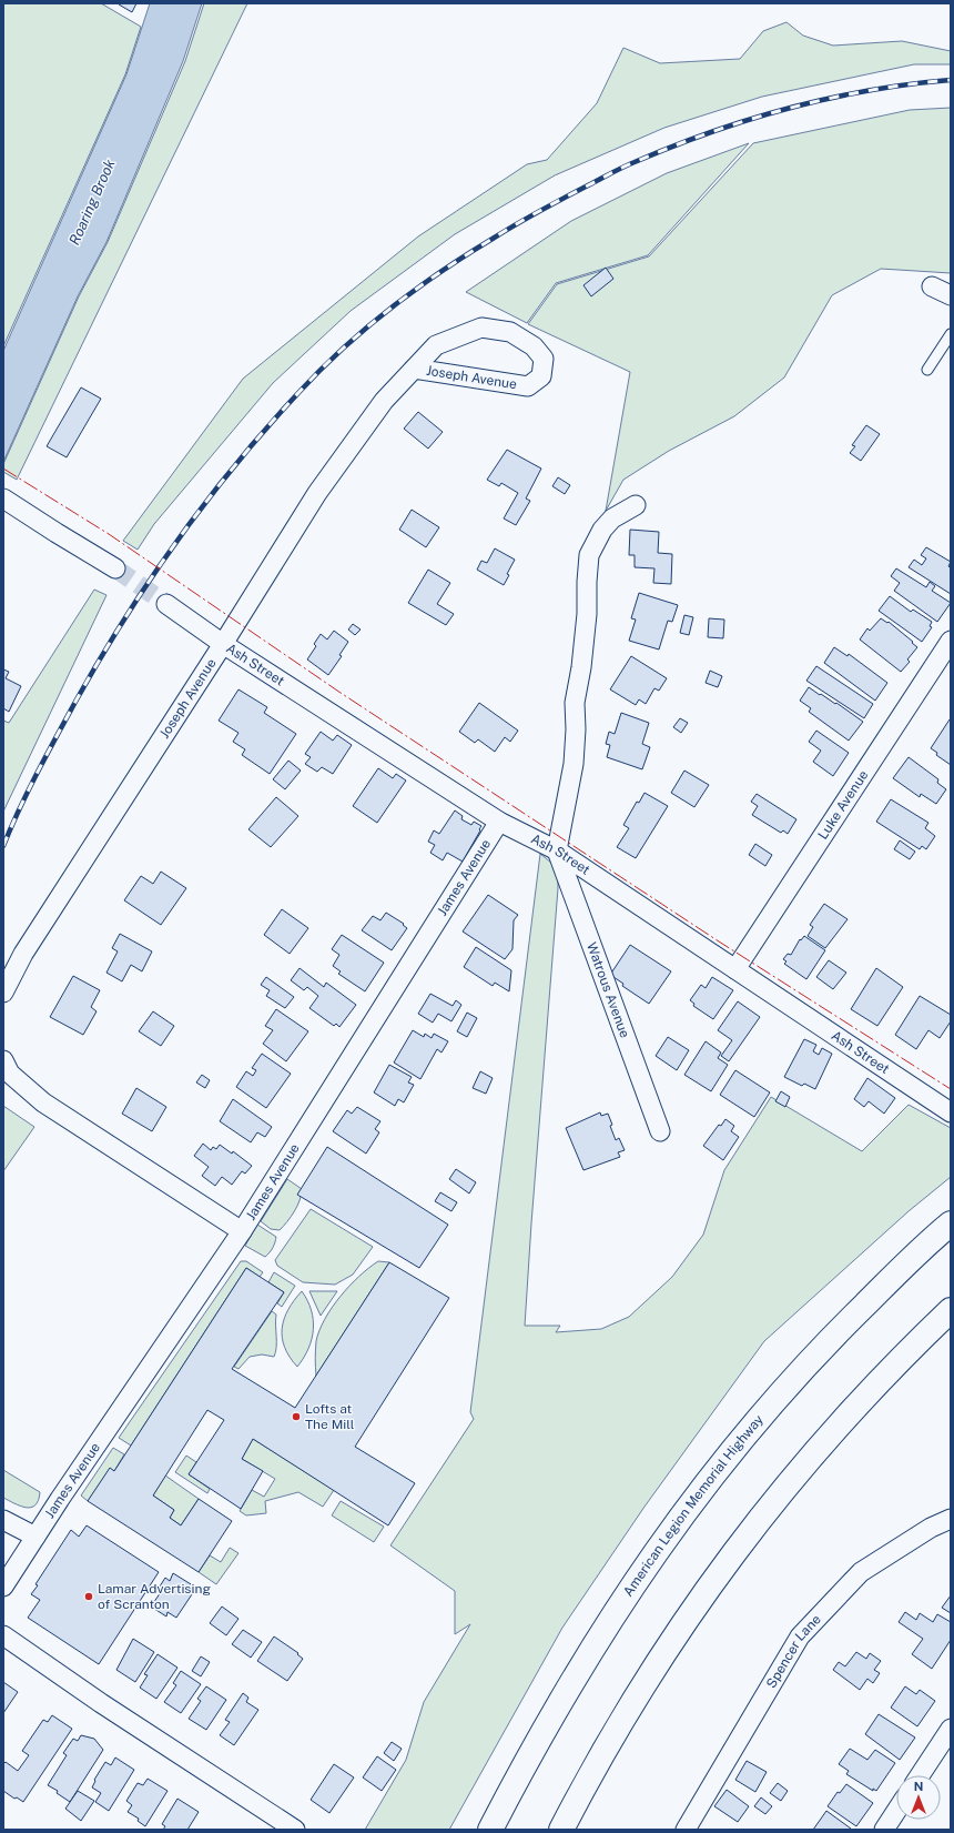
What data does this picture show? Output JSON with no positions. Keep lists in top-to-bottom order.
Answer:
{
  "streets": {
    "highway": ["American Legion Memorial Highway"],
    "street": [
      "Joseph Avenue",
      "Ash Street",
      "Luke Avenue",
      "James Avenue",
      "Watrous Avenue",
      "Spencer Lane"
    ]
  },
  "crossings": [
    ["Joseph Avenue", "Ash Street"],
    ["Ash Street", "Luke Avenue"],
    ["Ash Street", "James Avenue"],
    ["Ash Street", "Watrous Avenue"]
  ],
  "water": ["Roaring Brook"],
  "places": ["Lofts at The Mill", "Lamar Advertising of Scranton"],
  "north": "top"
}
